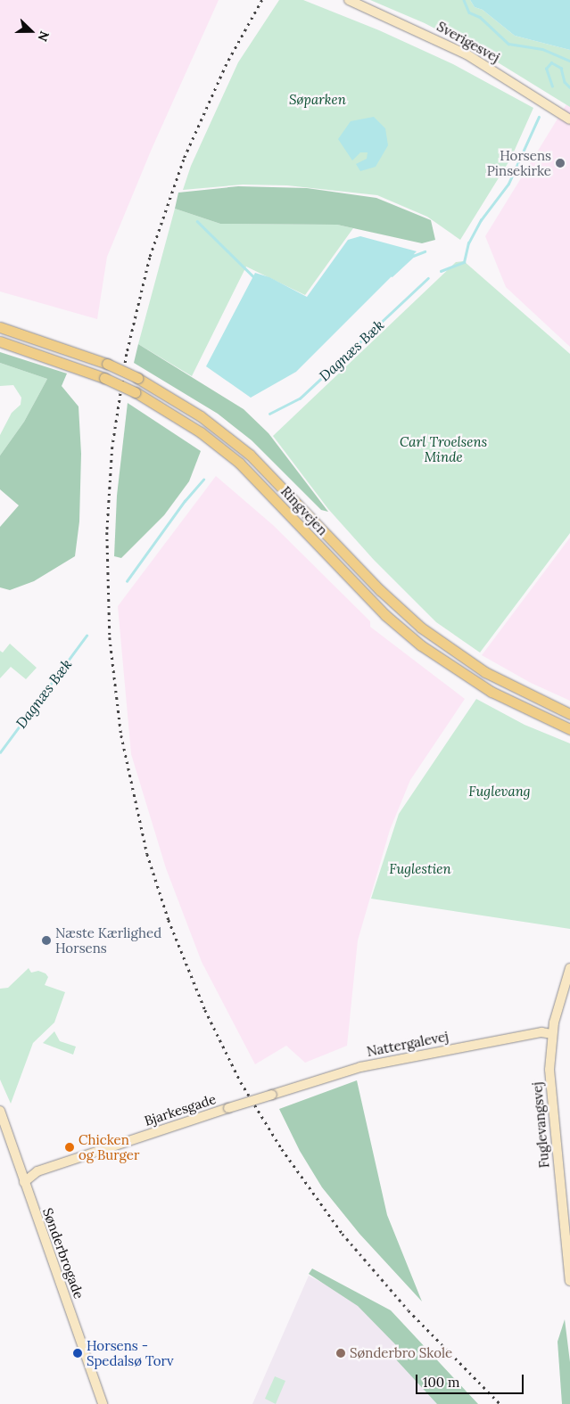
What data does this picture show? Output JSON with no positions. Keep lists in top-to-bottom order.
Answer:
{
  "streets": {
    "main road": ["Ringvejen"],
    "street": [
      "Sverigesvej",
      "Nattergalevej",
      "Bjarkesgade",
      "Fuglevangsvej",
      "Sønderbrogade"
    ]
  },
  "crossings": [
    ["Nattergalevej", "Bjarkesgade"],
    ["Nattergalevej", "Fuglevangsvej"],
    ["Bjarkesgade", "Sønderbrogade"]
  ],
  "water": ["Dagnæs Bæk"],
  "parks": [
    "Søparken",
    "Carl Troelsens Minde",
    "Fuglevang",
    "Fuglestien"
  ],
  "places": [
    "Horsens Pinsekirke",
    "Næste Kærlighed Horsens",
    "Chicken og Burger",
    "Horsens - Spedalsø Torv",
    "Sønderbro Skole"
  ],
  "scale_bar": "100 m",
  "north": "right"
}
